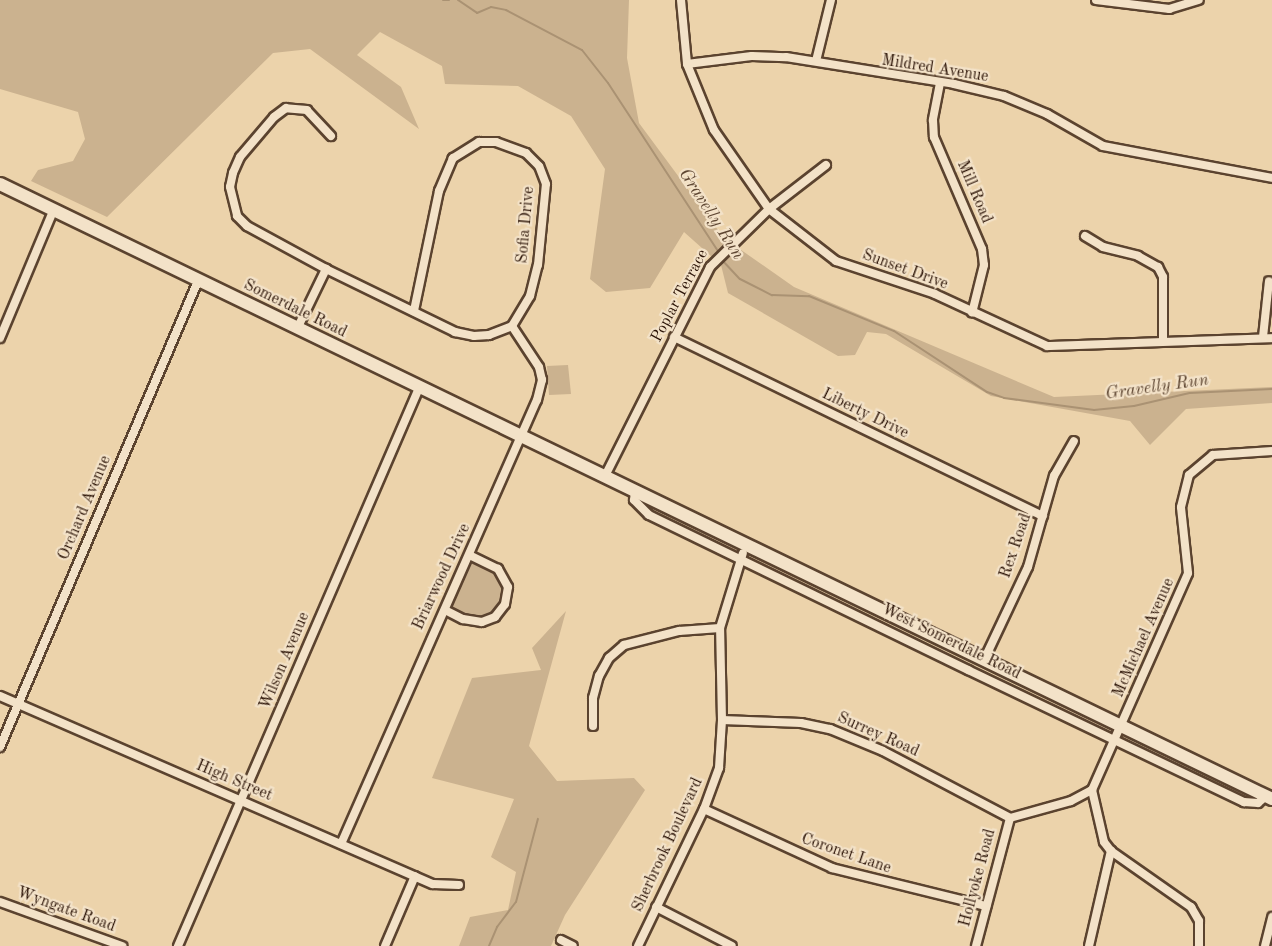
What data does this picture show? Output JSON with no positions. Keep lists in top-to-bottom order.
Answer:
{
  "streets": {
    "main road": ["Somerdale Road", "West Somerdale Road"],
    "street": [
      "Mildred Avenue",
      "Mill Road",
      "Sofia Drive",
      "Sunset Drive",
      "Poplar Terrace",
      "Liberty Drive",
      "Orchard Avenue",
      "Rex Road",
      "Briarwood Drive",
      "McMichael Avenue",
      "Wilson Avenue",
      "Surrey Road",
      "High Street",
      "Sherbrook Boulevard",
      "Coronet Lane",
      "Hollyoke Road",
      "Wyngate Road"
    ]
  },
  "crossings": [
    ["Mildred Avenue", "Mill Road"],
    ["Mildred Avenue", "Sunset Drive"],
    ["Mill Road", "Sunset Drive"],
    ["Sofia Drive", "Briarwood Drive"],
    ["Sunset Drive", "Poplar Terrace"],
    ["Poplar Terrace", "Liberty Drive"],
    ["Poplar Terrace", "West Somerdale Road"],
    ["Somerdale Road", "Orchard Avenue"],
    ["Somerdale Road", "Briarwood Drive"],
    ["Somerdale Road", "West Somerdale Road"],
    ["Somerdale Road", "Wilson Avenue"],
    ["Liberty Drive", "Rex Road"],
    ["Orchard Avenue", "High Street"],
    ["Rex Road", "West Somerdale Road"],
    ["Briarwood Drive", "High Street"],
    ["McMichael Avenue", "West Somerdale Road"],
    ["West Somerdale Road", "Sherbrook Boulevard"],
    ["Wilson Avenue", "High Street"],
    ["Surrey Road", "Sherbrook Boulevard"],
    ["Surrey Road", "Hollyoke Road"],
    ["Sherbrook Boulevard", "Coronet Lane"],
    ["Coronet Lane", "Hollyoke Road"]
  ],
  "water": ["Gravelly Run"]
}
